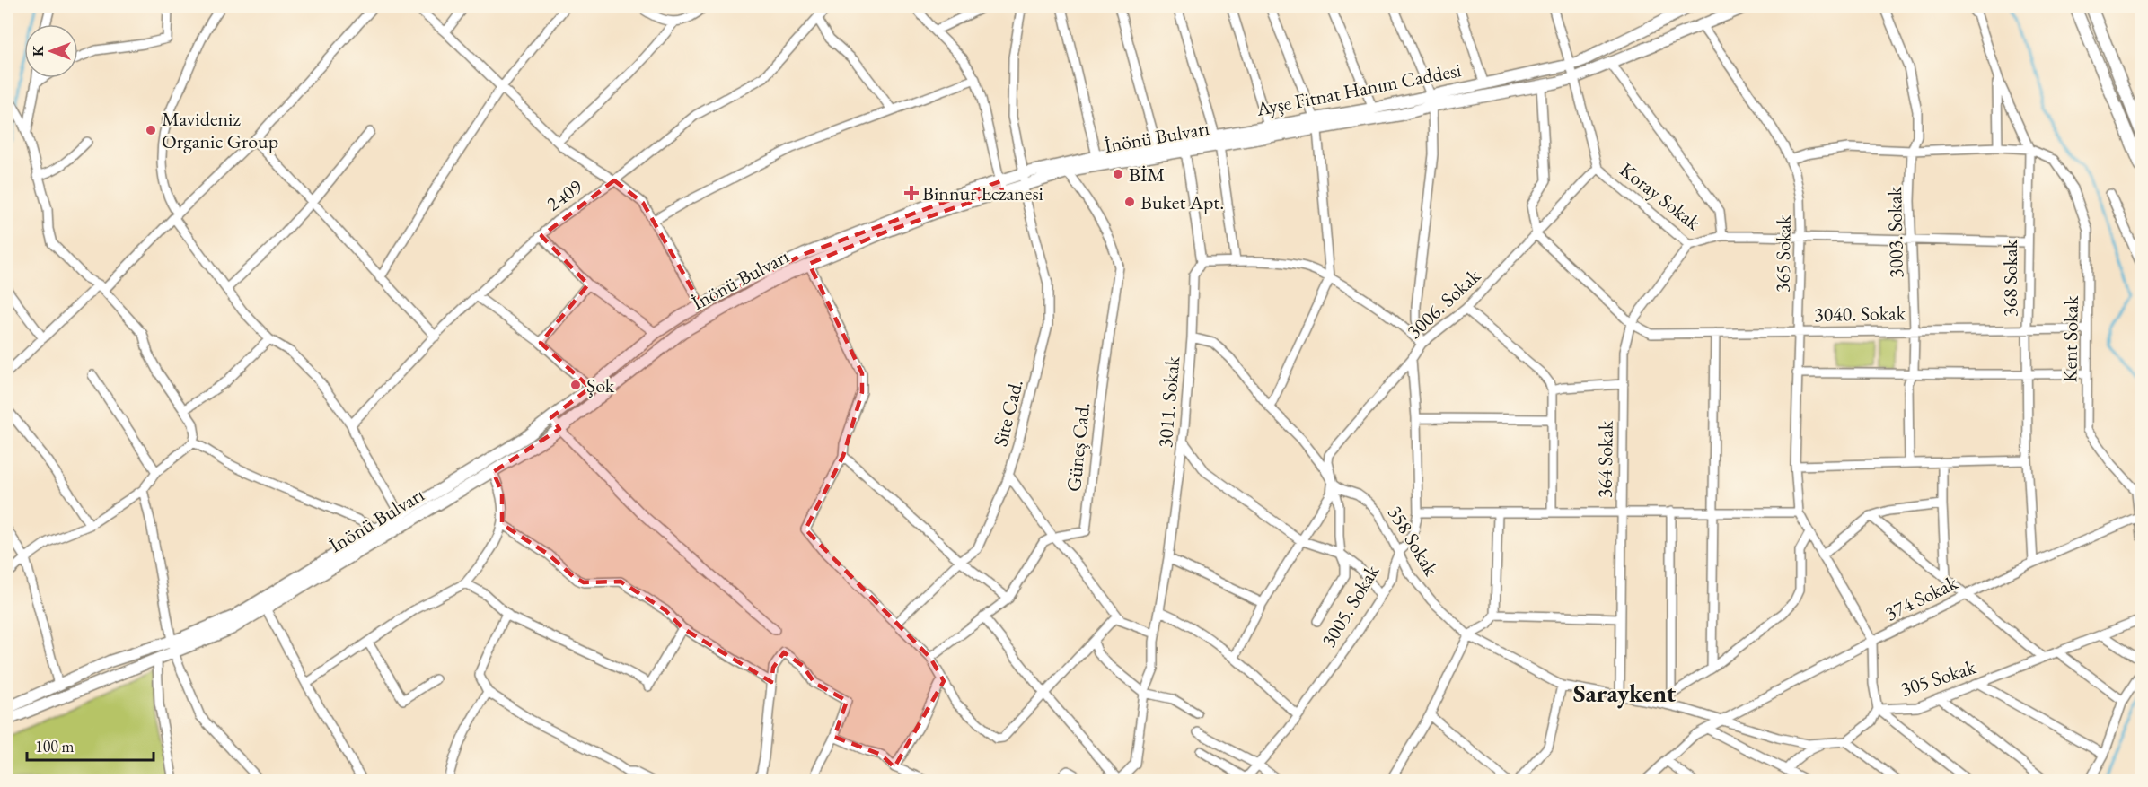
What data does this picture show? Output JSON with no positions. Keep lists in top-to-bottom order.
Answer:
{
  "streets": {
    "main road": ["Ayşe Fitnat Hanım Caddesi", "İnönü Bulvarı"],
    "street": [
      "2409",
      "Koray Sokak",
      "3003. Sokak",
      "365 Sokak",
      "368 Sokak",
      "3006. Sokak",
      "3040. Sokak",
      "Kent Sokak",
      "3011. Sokak",
      "Site Cad.",
      "Güneş Cad.",
      "364 Sokak",
      "358 Sokak",
      "374 Sokak",
      "3005. Sokak",
      "305 Sokak"
    ]
  },
  "crossings": [
    ["Ayşe Fitnat Hanım Caddesi", "İnönü Bulvarı"],
    ["Ayşe Fitnat Hanım Caddesi", "Site Cad."],
    ["İnönü Bulvarı", "Site Cad."],
    ["İnönü Bulvarı", "Güneş Cad."],
    ["Koray Sokak", "3003. Sokak"],
    ["Koray Sokak", "365 Sokak"],
    ["Koray Sokak", "368 Sokak"],
    ["Koray Sokak", "3006. Sokak"],
    ["Koray Sokak", "364 Sokak"],
    ["3003. Sokak", "3040. Sokak"],
    ["3003. Sokak", "Kent Sokak"],
    ["365 Sokak", "3040. Sokak"],
    ["365 Sokak", "Kent Sokak"],
    ["368 Sokak", "3040. Sokak"],
    ["368 Sokak", "Kent Sokak"],
    ["368 Sokak", "374 Sokak"],
    ["3006. Sokak", "3040. Sokak"],
    ["3006. Sokak", "358 Sokak"],
    ["3006. Sokak", "3005. Sokak"],
    ["3040. Sokak", "Kent Sokak"],
    ["3040. Sokak", "364 Sokak"],
    ["Kent Sokak", "374 Sokak"],
    ["358 Sokak", "3005. Sokak"]
  ],
  "districts": ["Saraykent"],
  "places": {
    "other": [
      "Mavideniz Organic Group",
      "BİM",
      "Buket Apt.",
      "Şok"
    ],
    "health": ["Binnur Eczanesi"]
  },
  "scale_bar": "100 m",
  "north": "left"
}
